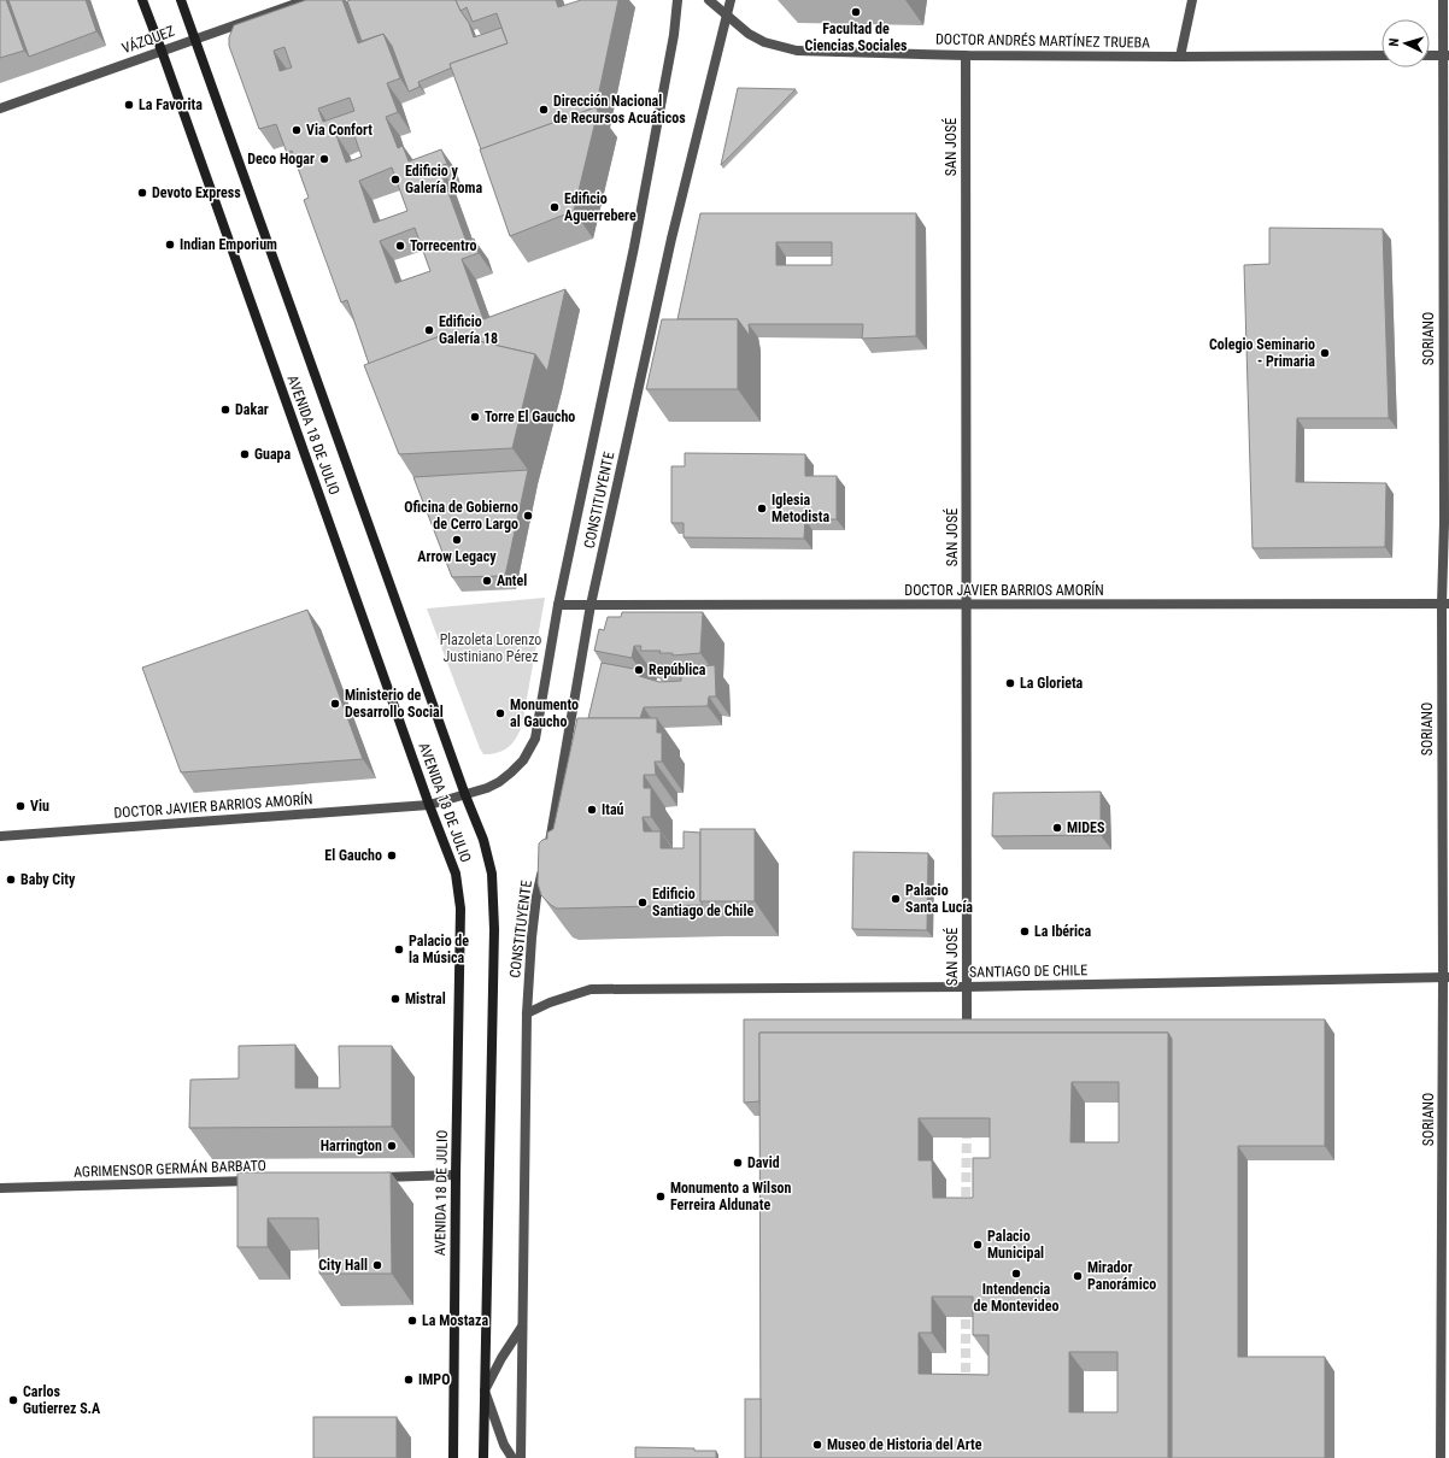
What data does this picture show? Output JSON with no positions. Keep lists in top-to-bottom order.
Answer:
{
  "streets": {
    "main road": ["AVENIDA 18 DE JULIO"],
    "street": [
      "VÁZQUEZ",
      "DOCTOR ANDRÉS MARTÍNEZ TRUEBA",
      "SAN JOSÉ",
      "SORIANO",
      "CONSTITUYENTE",
      "DOCTOR JAVIER BARRIOS AMORÍN",
      "SANTIAGO DE CHILE",
      "AGRIMENSOR GERMÁN BARBATO"
    ]
  },
  "crossings": [
    ["VÁZQUEZ", "AVENIDA 18 DE JULIO"],
    ["DOCTOR ANDRÉS MARTÍNEZ TRUEBA", "SAN JOSÉ"],
    ["DOCTOR ANDRÉS MARTÍNEZ TRUEBA", "CONSTITUYENTE"],
    ["SAN JOSÉ", "DOCTOR JAVIER BARRIOS AMORÍN"],
    ["SAN JOSÉ", "SANTIAGO DE CHILE"],
    ["SORIANO", "DOCTOR JAVIER BARRIOS AMORÍN"],
    ["SORIANO", "SANTIAGO DE CHILE"],
    ["AVENIDA 18 DE JULIO", "CONSTITUYENTE"],
    ["AVENIDA 18 DE JULIO", "DOCTOR JAVIER BARRIOS AMORÍN"],
    ["CONSTITUYENTE", "DOCTOR JAVIER BARRIOS AMORÍN"],
    ["CONSTITUYENTE", "SANTIAGO DE CHILE"]
  ],
  "parks": ["Plazoleta Lorenzo Justiniano Pérez"],
  "places": [
    "Facultad de Ciencias Sociales",
    "La Favorita",
    "Dirección Nacional de Recursos Acuáticos",
    "Via Confort",
    "Deco Hogar",
    "Edificio y Galería Roma",
    "Devoto Express",
    "Edificio Aguerrebere",
    "Indian Emporium",
    "Torrecentro",
    "Edificio Galería 18",
    "Colegio Seminario - Primaria",
    "Dakar",
    "Torre El Gaucho",
    "Guapa",
    "Iglesia Metodista",
    "Oficina de Gobierno de Cerro Largo",
    "Arrow Legacy",
    "Antel",
    "República",
    "La Glorieta",
    "Ministerio de Desarrollo Social",
    "Monumento al Gaucho",
    "Viu",
    "Itaú",
    "MIDES",
    "El Gaucho",
    "Baby City",
    "Palacio Santa Lucía",
    "Edificio Santiago de Chile",
    "La Ibérica",
    "Palacio de la Música",
    "Mistral",
    "Harrington",
    "David",
    "Monumento a Wilson Ferreira Aldunate",
    "Palacio Municipal",
    "City Hall",
    "Intendencia de Montevideo",
    "Mirador Panorámico",
    "La Mostaza",
    "IMPO",
    "Carlos Gutierrez S.A",
    "Museo de Historia del Arte"
  ],
  "north": "left"
}
